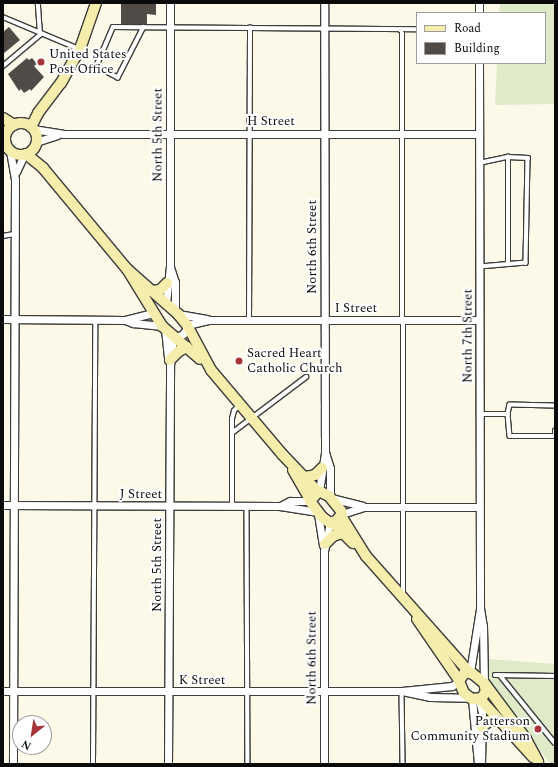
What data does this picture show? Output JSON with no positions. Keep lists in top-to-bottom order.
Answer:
{
  "streets": {
    "street": [
      "H Street",
      "North 5th Street",
      "North 6th Street",
      "I Street",
      "North 7th Street",
      "J Street",
      "K Street"
    ]
  },
  "crossings": [
    ["H Street", "North 5th Street"],
    ["H Street", "North 6th Street"],
    ["H Street", "North 7th Street"],
    ["North 5th Street", "I Street"],
    ["North 5th Street", "J Street"],
    ["North 5th Street", "K Street"],
    ["North 6th Street", "I Street"],
    ["North 6th Street", "J Street"],
    ["North 6th Street", "K Street"],
    ["I Street", "North 7th Street"],
    ["North 7th Street", "K Street"]
  ],
  "places": ["United States Post Office", "Sacred Heart Catholic Church", "Patterson Community Stadium"],
  "legend": ["Road", "Building"],
  "north": "bottom left"
}
